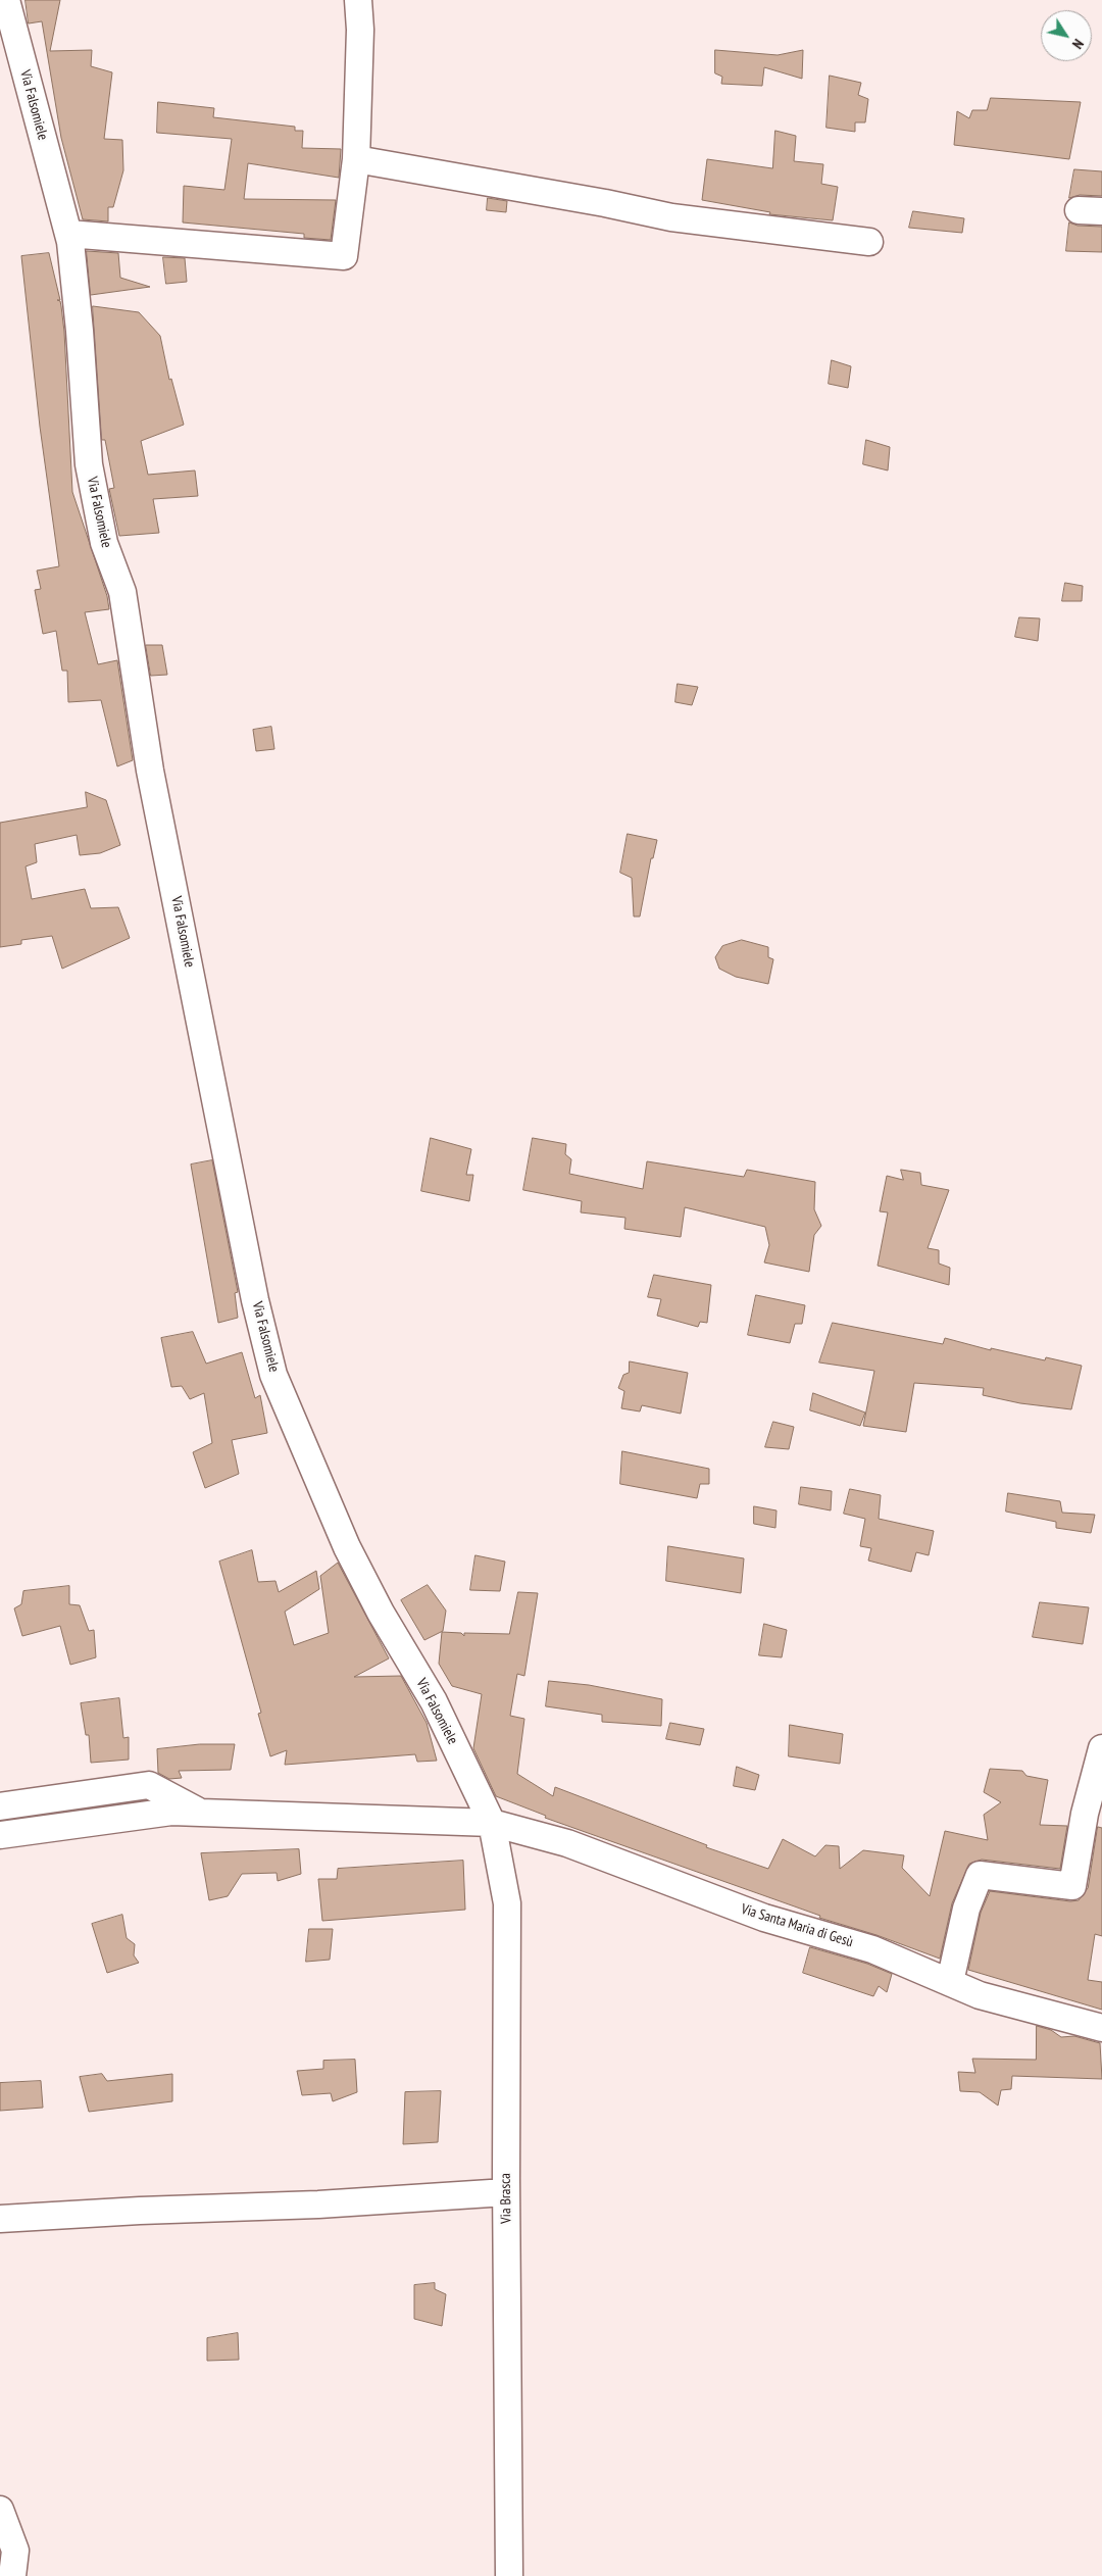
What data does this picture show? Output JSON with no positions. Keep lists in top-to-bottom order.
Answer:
{
  "streets": {
    "street": ["Via Falsomiele", "Via Santa Maria di Gesù", "Via Brasca"]
  },
  "crossings": [
    ["Via Falsomiele", "Via Santa Maria di Gesù"],
    ["Via Falsomiele", "Via Brasca"],
    ["Via Santa Maria di Gesù", "Via Brasca"]
  ],
  "north": "bottom right"
}
